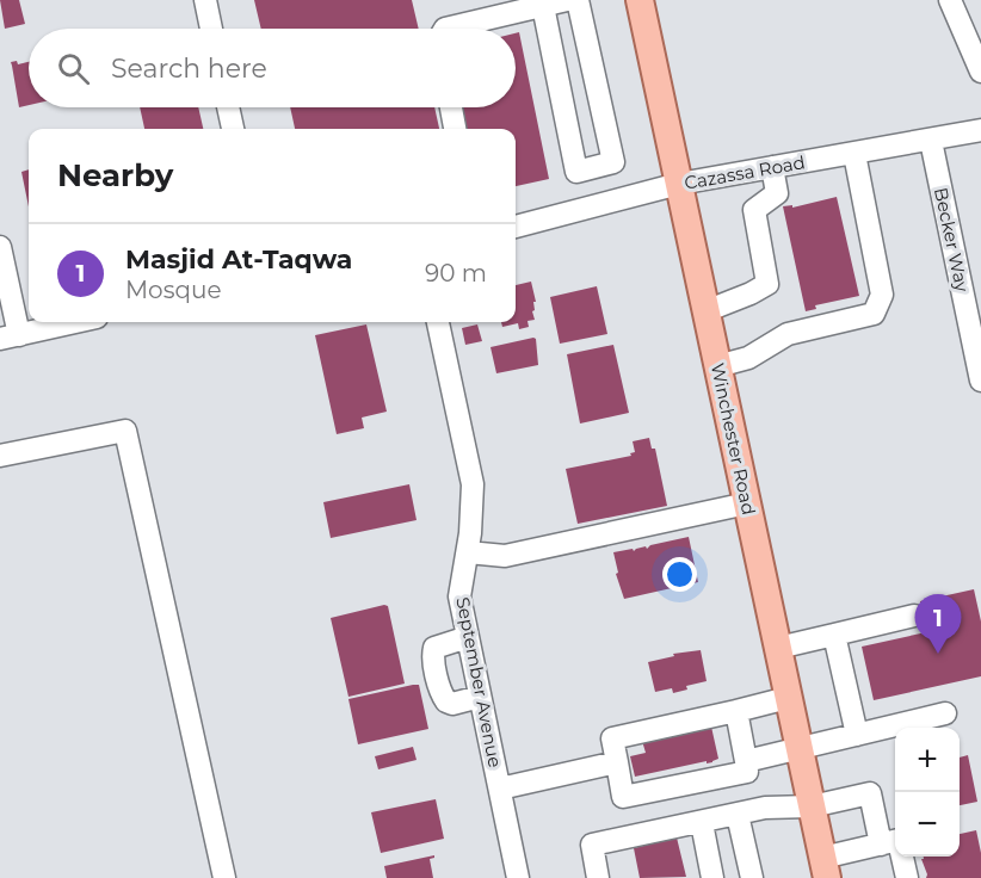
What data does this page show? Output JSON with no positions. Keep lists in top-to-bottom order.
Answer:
{
  "streets": {
    "main road": ["Winchester Road"],
    "street": ["Cazassa Road", "Becker Way", "September Avenue"]
  },
  "crossings": [
    ["Cazassa Road", "Becker Way"],
    ["Cazassa Road", "Winchester Road"]
  ],
  "page": {
    "search": "Search here",
    "heading": "Nearby",
    "list": [
      {
        "mark": "1",
        "name": "Masjid At-Taqwa",
        "note": "Mosque",
        "value": "90 m"
      }
    ],
    "pins": "1",
    "map_buttons": ["+", "−"]
  }
}
